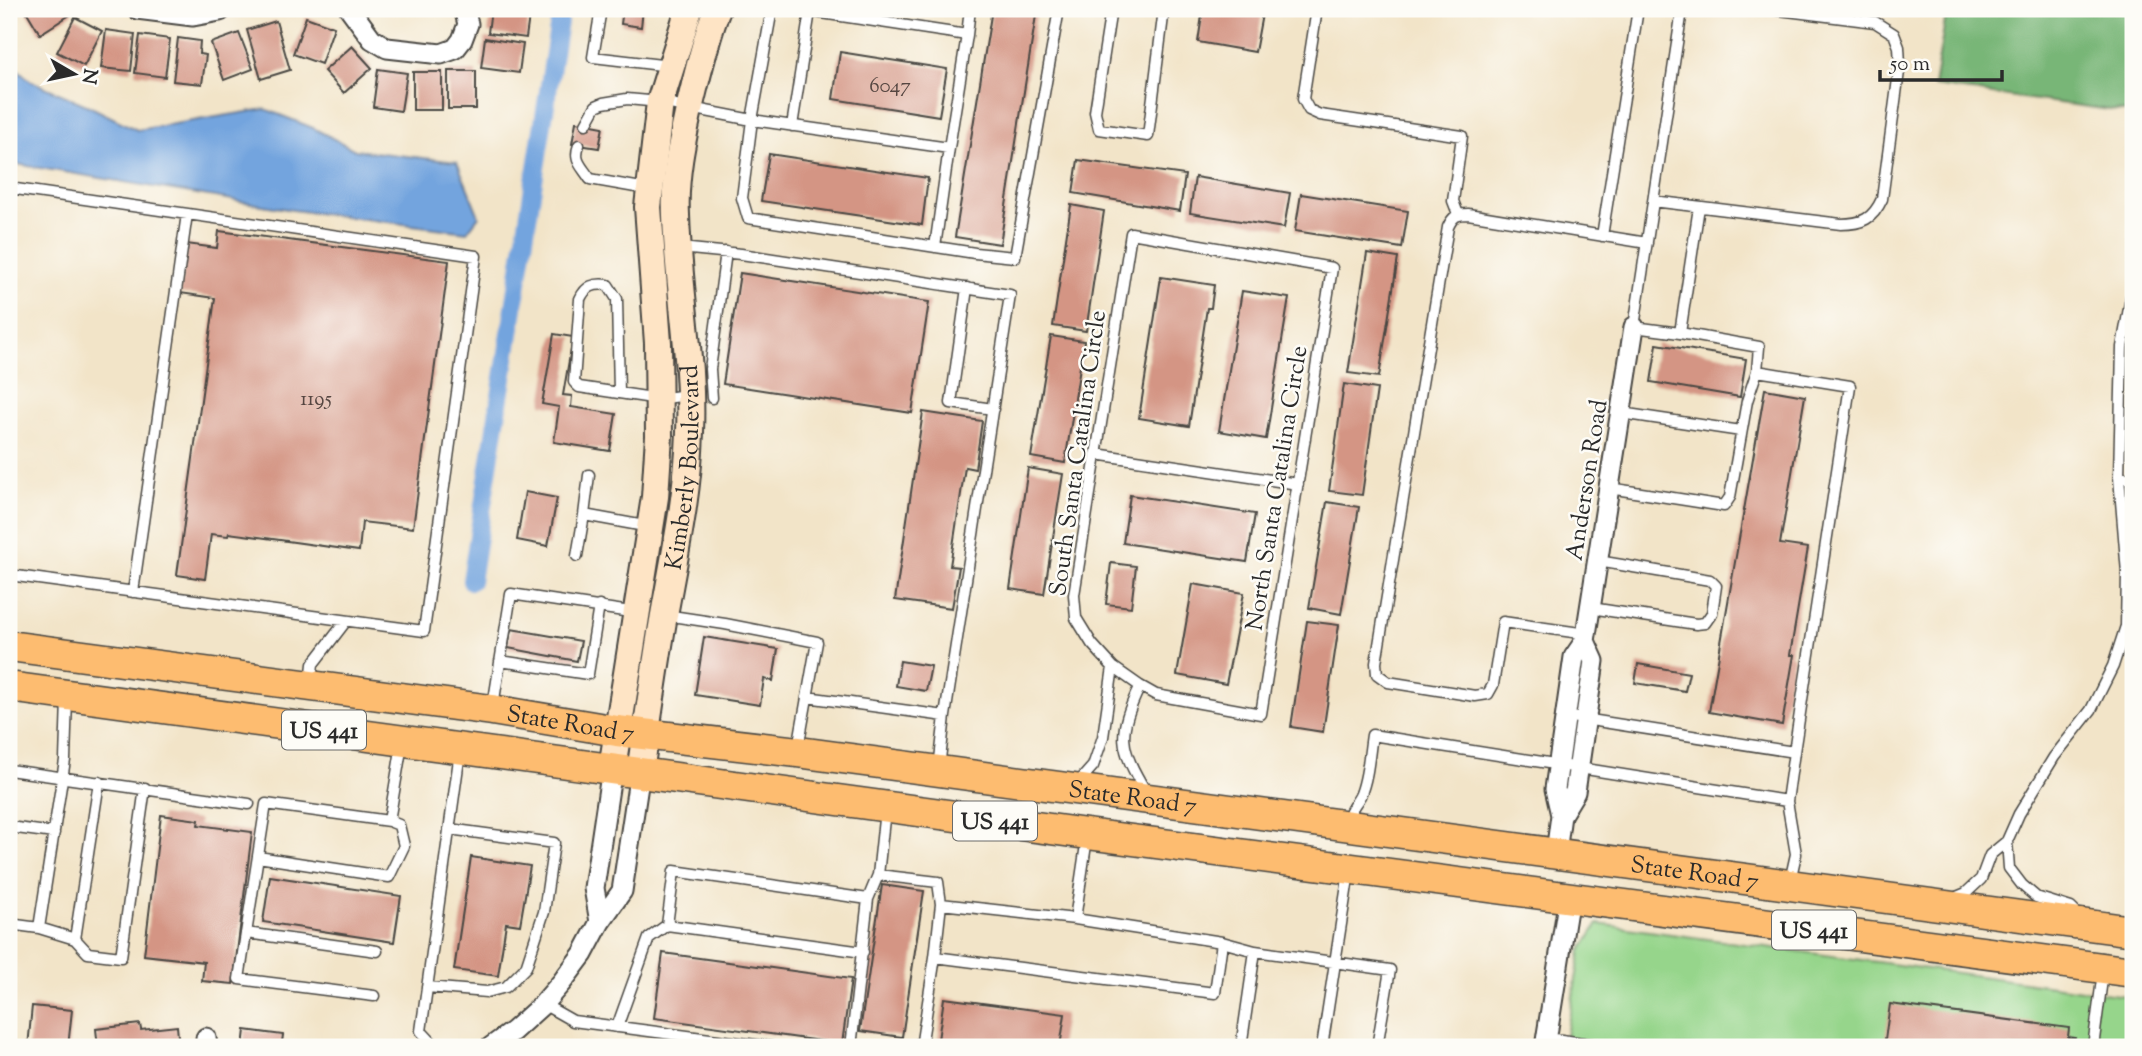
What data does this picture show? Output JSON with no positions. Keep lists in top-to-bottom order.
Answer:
{
  "streets": {
    "main road": ["State Road 7", "US 441"],
    "street": ["Kimberly Boulevard", "Anderson Road"],
    "lane": ["South Santa Catalina Circle", "North Santa Catalina Circle"]
  },
  "crossings": [
    ["South Santa Catalina Circle", "North Santa Catalina Circle"],
    ["Kimberly Boulevard", "State Road 7"],
    ["Anderson Road", "State Road 7"]
  ],
  "house_numbers": ["6047", "1195"],
  "scale_bar": "50 m",
  "north": "right"
}
